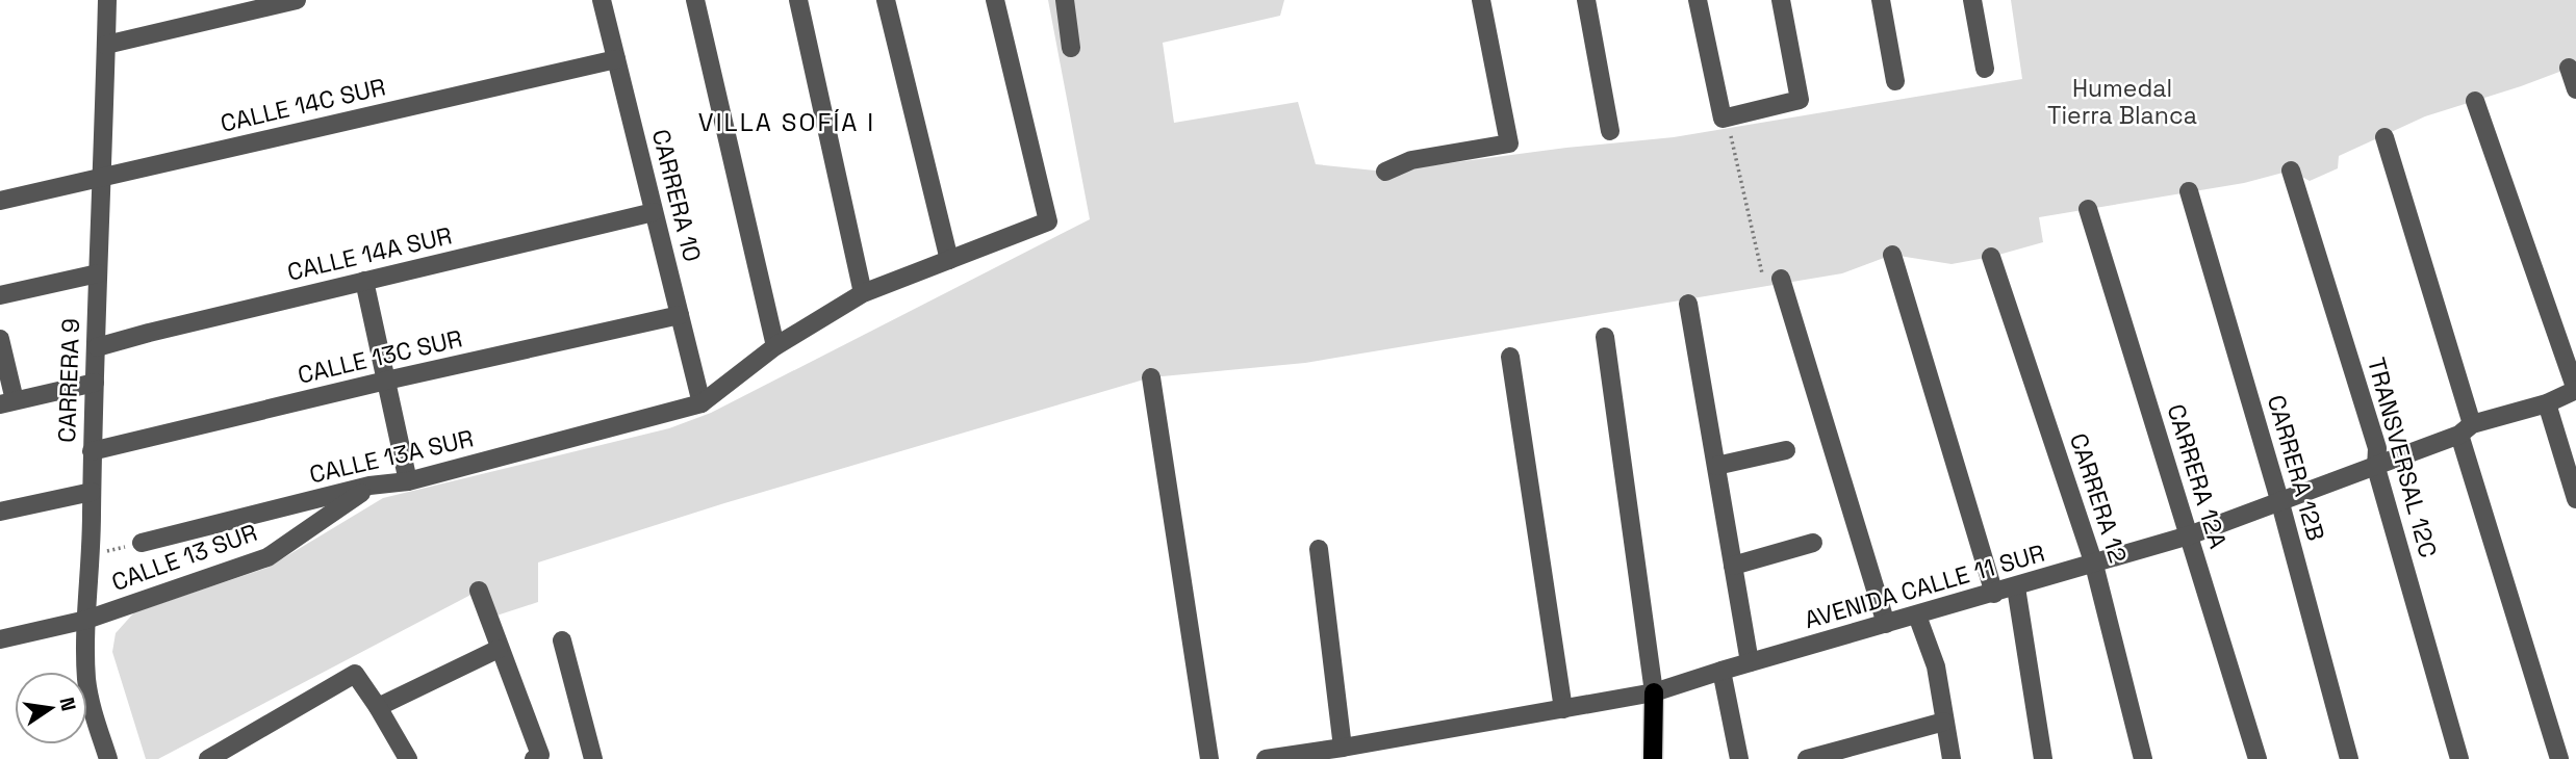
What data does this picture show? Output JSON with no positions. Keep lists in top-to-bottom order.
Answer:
{
  "streets": {
    "street": [
      "CALLE 14C SUR",
      "CARRERA 10",
      "CALLE 14A SUR",
      "CALLE 13C SUR",
      "CARRERA 9",
      "CALLE 13A SUR",
      "TRANSVERSAL 12C",
      "CARRERA 12B",
      "CARRERA 12A",
      "CARRERA 12",
      "CALLE 13 SUR",
      "AVENIDA CALLE 11 SUR"
    ]
  },
  "crossings": [
    ["CALLE 14C SUR", "CARRERA 10"],
    ["CALLE 14C SUR", "CARRERA 9"],
    ["CARRERA 10", "CALLE 14A SUR"],
    ["CARRERA 10", "CALLE 13C SUR"],
    ["CARRERA 10", "CALLE 13A SUR"],
    ["CALLE 14A SUR", "CARRERA 9"],
    ["CALLE 13C SUR", "CARRERA 9"],
    ["CARRERA 9", "CALLE 13 SUR"],
    ["CALLE 13A SUR", "CALLE 13 SUR"],
    ["TRANSVERSAL 12C", "AVENIDA CALLE 11 SUR"],
    ["CARRERA 12B", "AVENIDA CALLE 11 SUR"],
    ["CARRERA 12A", "AVENIDA CALLE 11 SUR"],
    ["CARRERA 12", "AVENIDA CALLE 11 SUR"]
  ],
  "districts": ["VILLA SOFÍA I"],
  "parks": ["Humedal Tierra Blanca"],
  "north": "right"
}
